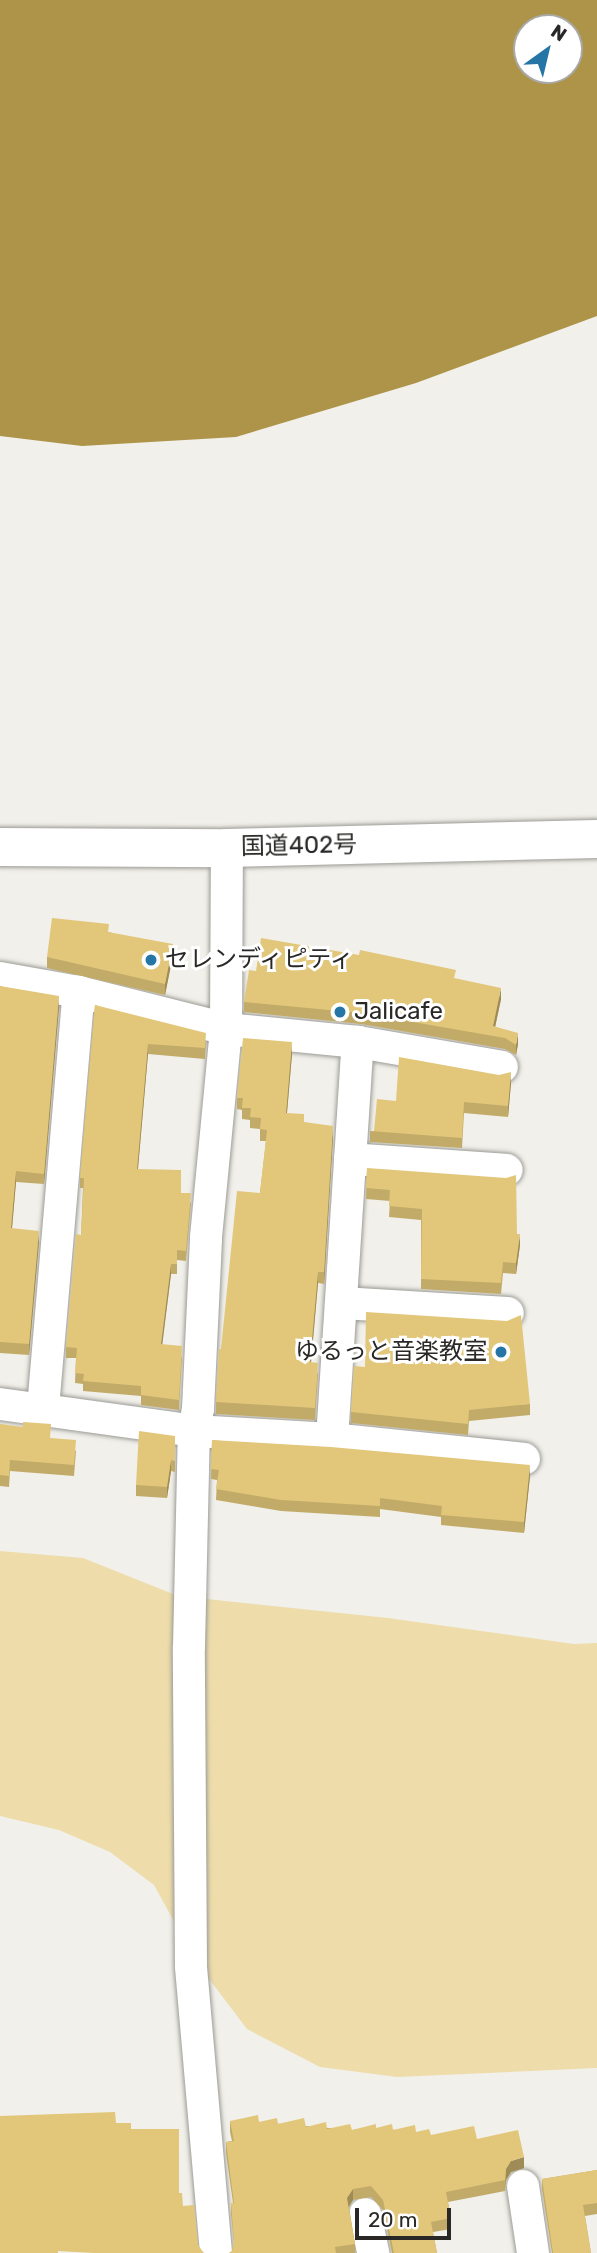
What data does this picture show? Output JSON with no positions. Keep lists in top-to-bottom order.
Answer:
{
  "streets": {
    "highway": ["国道402号"]
  },
  "places": ["セレンディピティ", "Jalicafe", "ゆるっと音楽教室"],
  "scale_bar": "20 m",
  "north": "top right"
}
